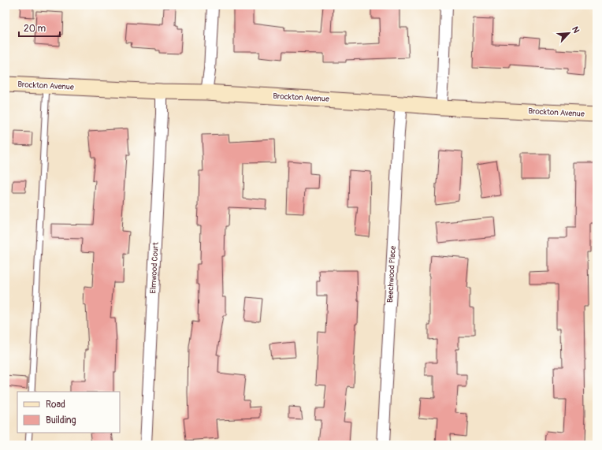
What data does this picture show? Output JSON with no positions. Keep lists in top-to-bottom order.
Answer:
{
  "streets": {
    "main road": ["Brockton Avenue"],
    "street": ["Elmwood Court", "Beechwood Place"]
  },
  "crossings": [
    ["Brockton Avenue", "Elmwood Court"],
    ["Brockton Avenue", "Beechwood Place"]
  ],
  "legend": ["Road", "Building"],
  "scale_bar": "20 m",
  "north": "top right"
}
